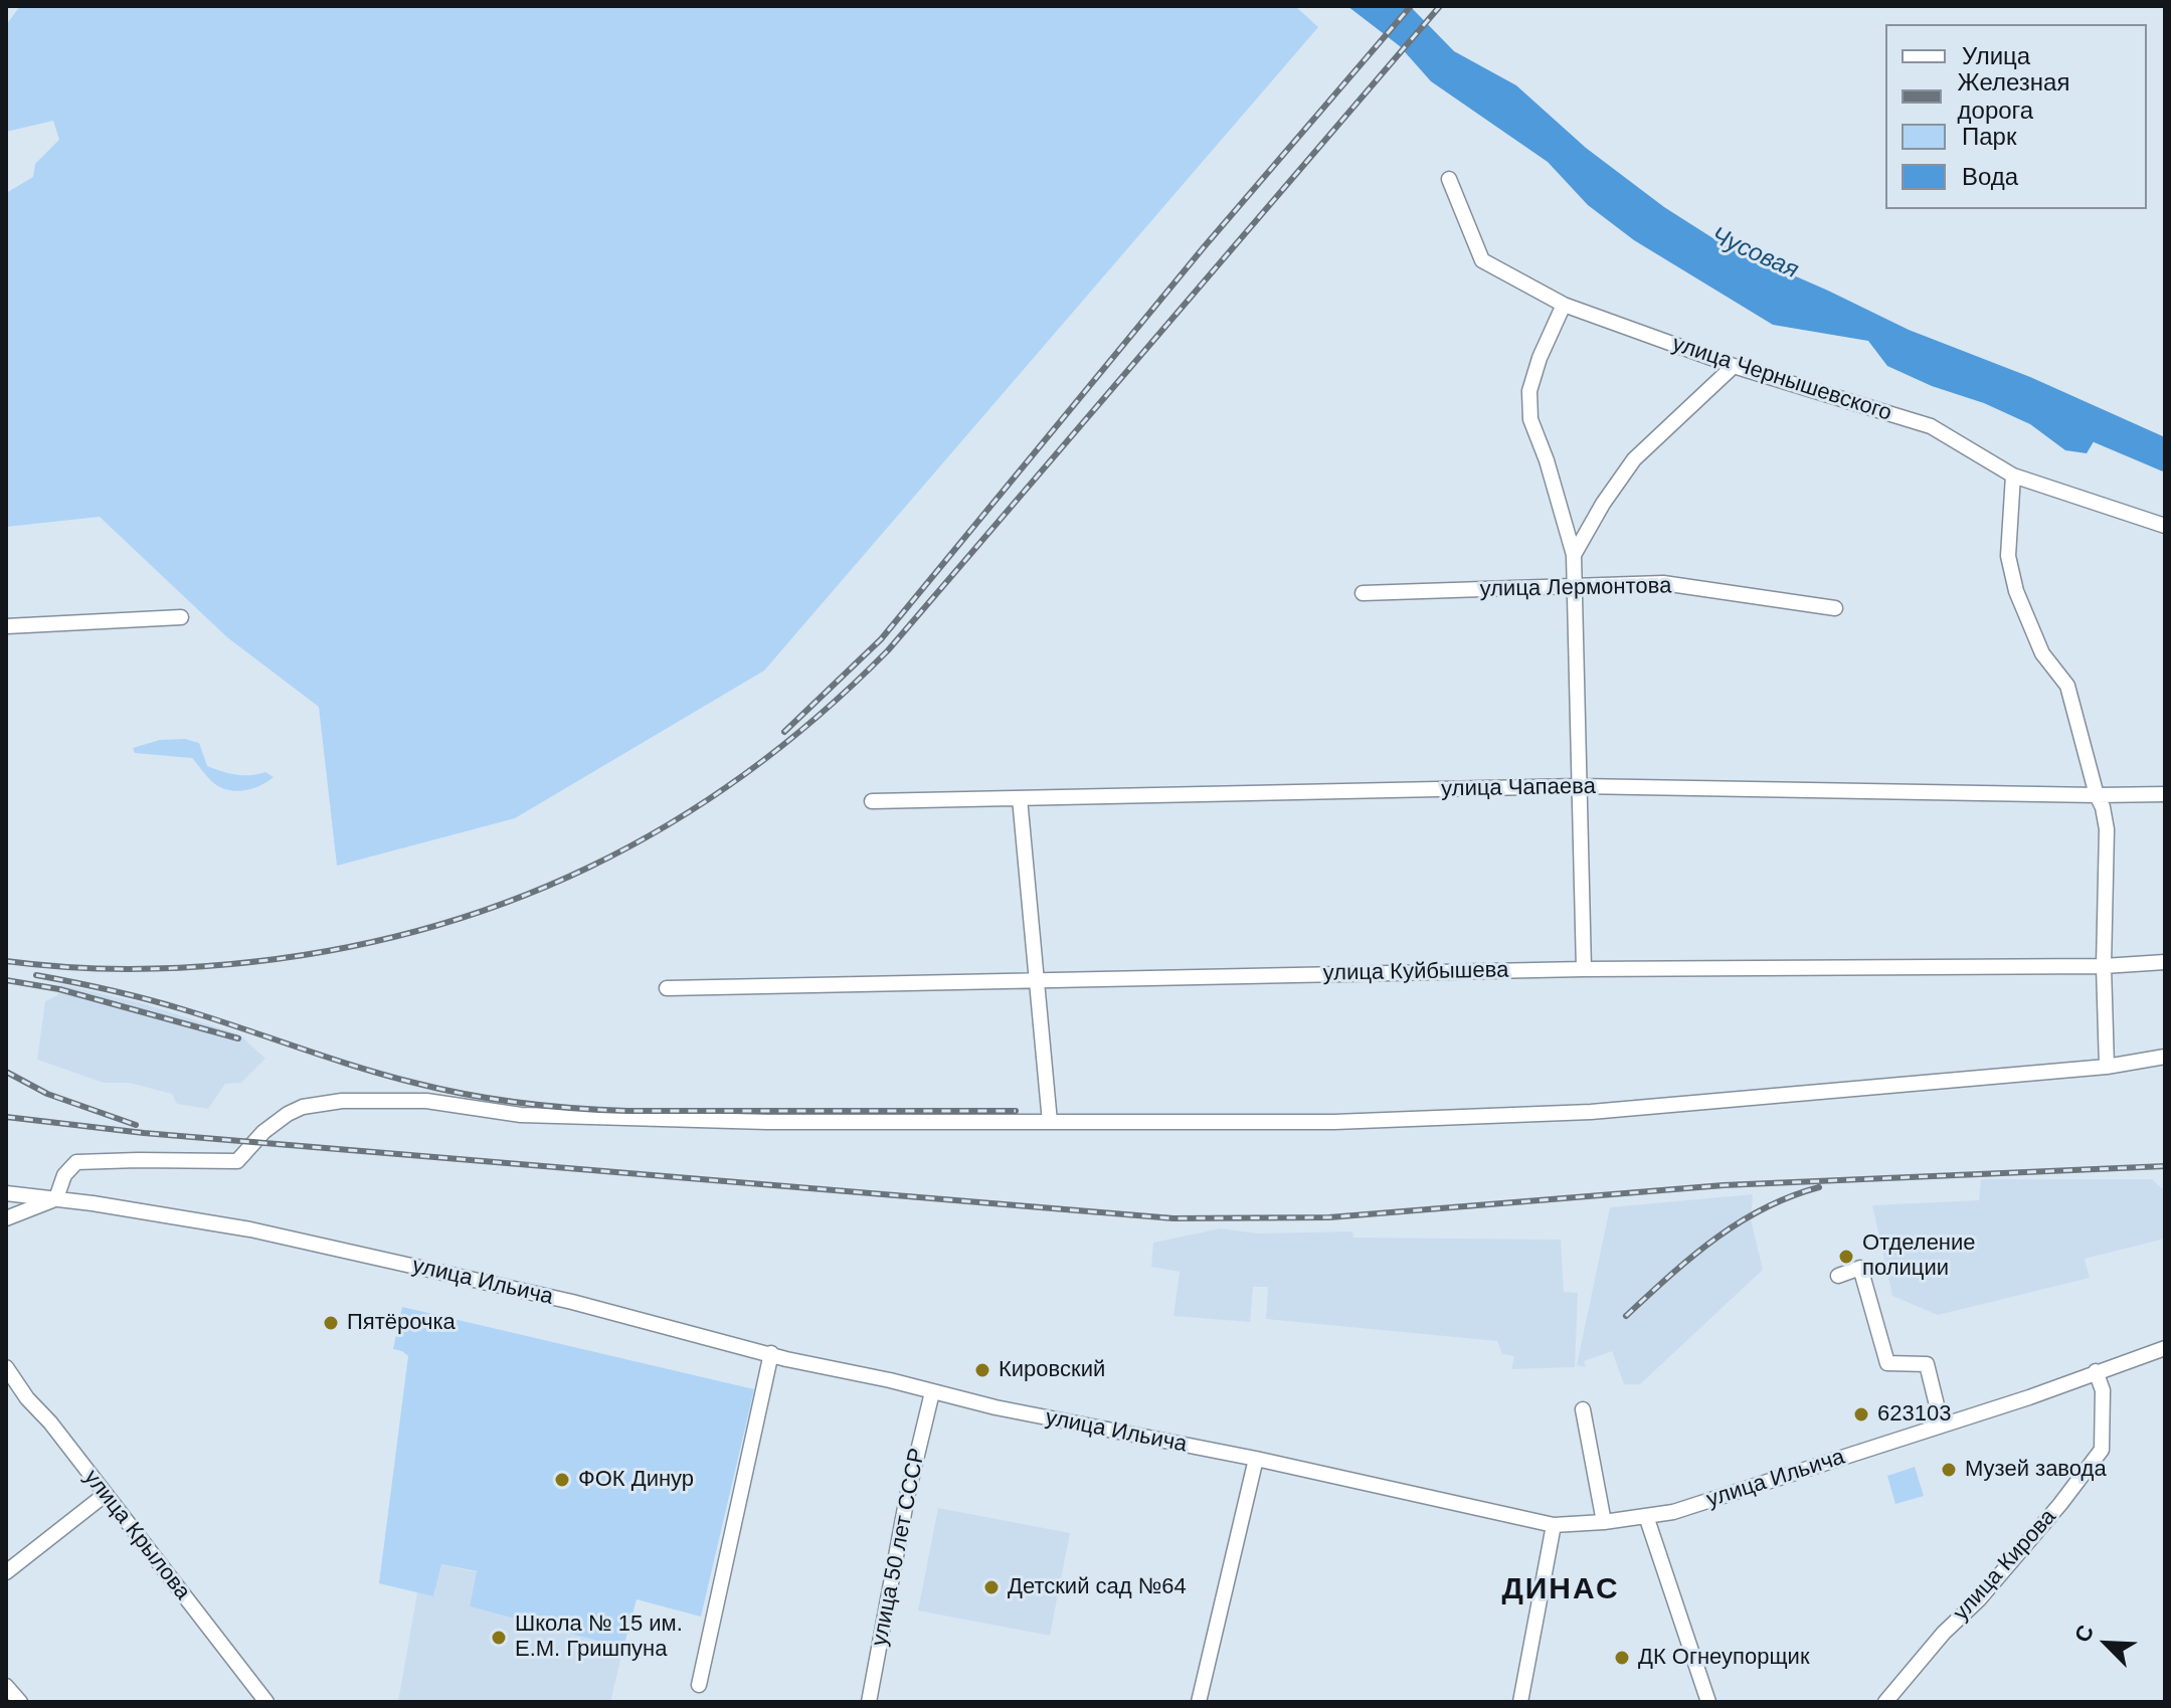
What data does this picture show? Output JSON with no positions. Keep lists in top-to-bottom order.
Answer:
{
  "streets": {
    "street": [
      "улица Чернышевского",
      "улица Лермонтова",
      "улица Чапаева",
      "улица Куйбышева",
      "улица Ильича",
      "улица Крылова",
      "улица 50 лет СССР",
      "улица Кирова"
    ]
  },
  "crossings": [
    ["улица Ильича", "улица 50 лет СССР"],
    ["улица Ильича", "улица Кирова"]
  ],
  "districts": ["ДИНАС"],
  "water": ["Чусовая"],
  "places": [
    "Отделение полиции",
    "Пятёрочка",
    "Кировский",
    "623103",
    "Музей завода",
    "ФОК Динур",
    "Детский сад №64",
    "Школа № 15 им. Е.М. Гришпуна",
    "ДК Огнеупорщик"
  ],
  "legend": [
    "Улица",
    "Железная дорога",
    "Парк",
    "Вода"
  ],
  "north": "top left"
}
